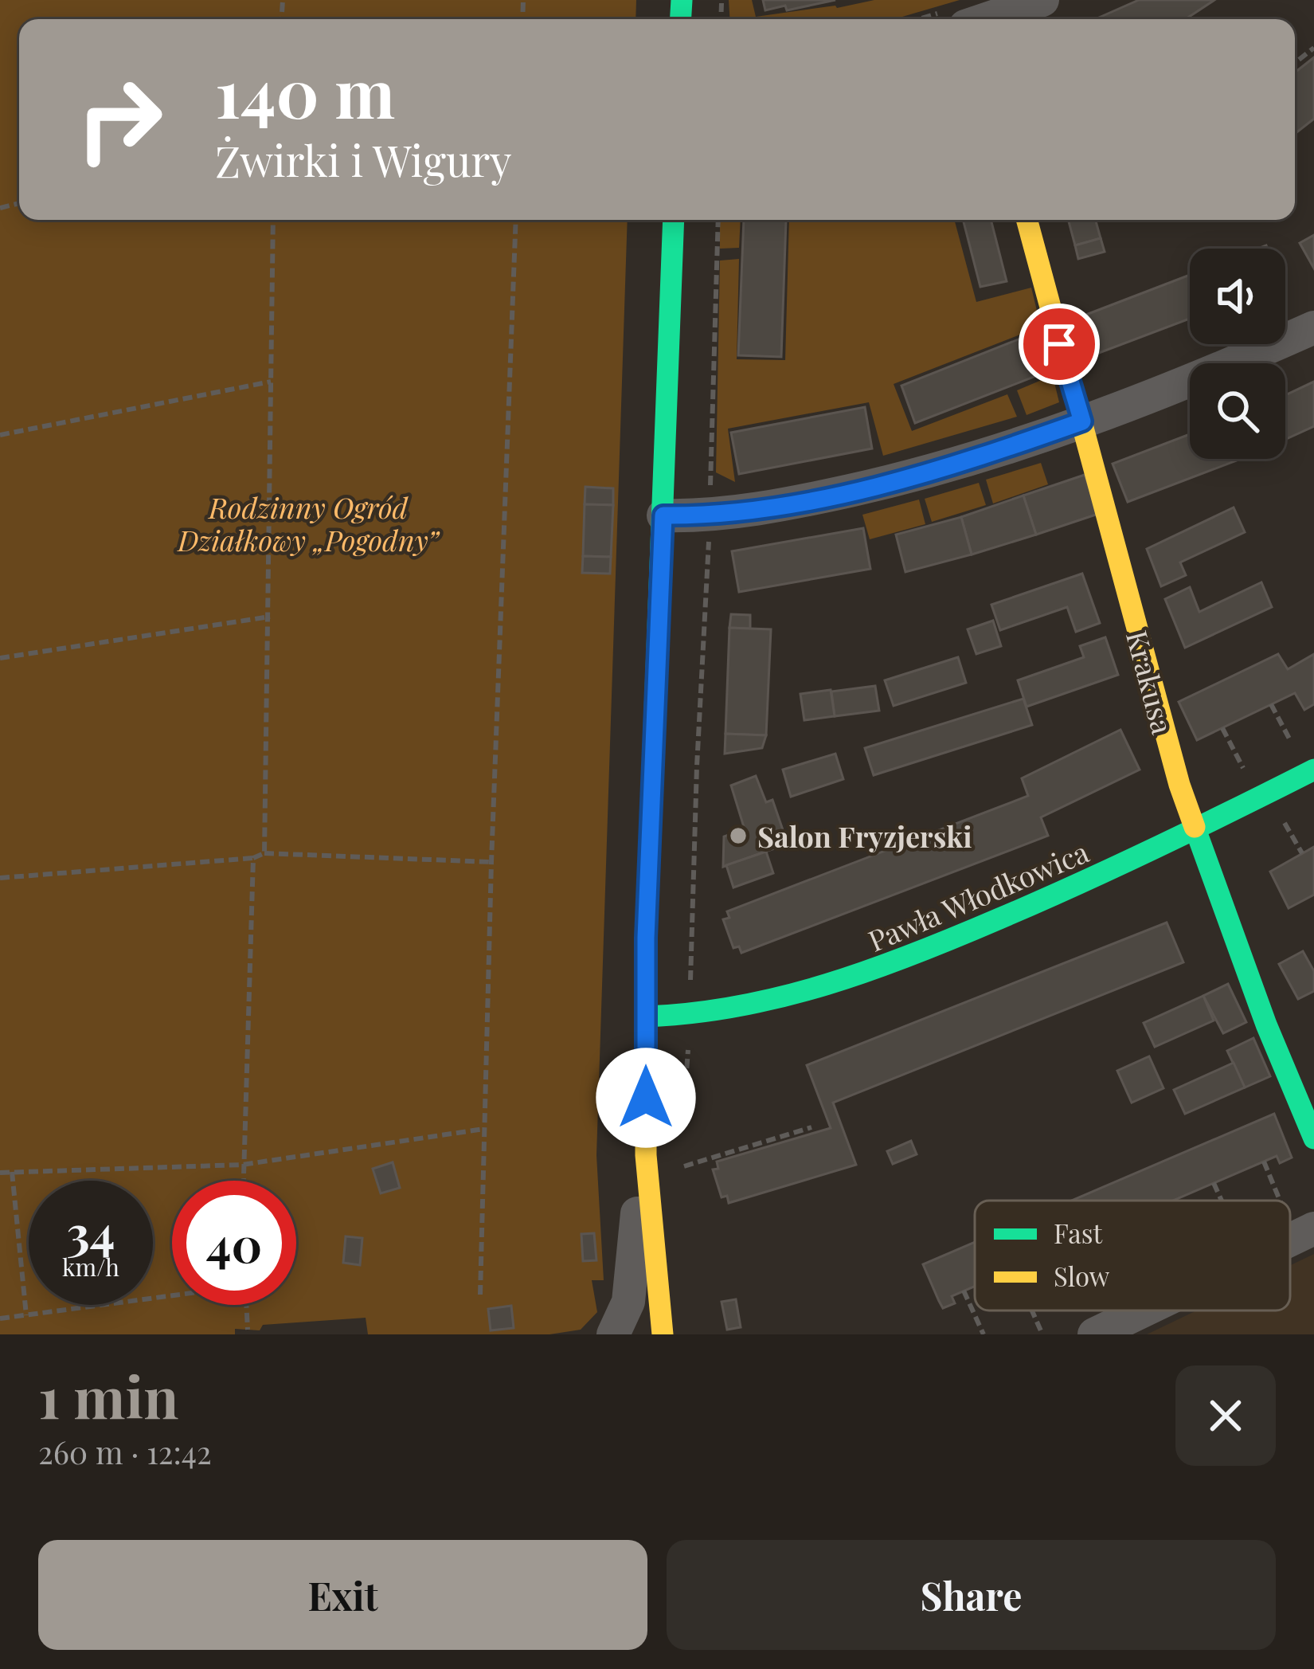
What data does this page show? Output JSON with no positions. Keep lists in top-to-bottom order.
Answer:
{
  "streets": {
    "street": ["Krakusa", "Pawła Włodkowica"]
  },
  "crossings": [
    ["Krakusa", "Pawła Włodkowica"]
  ],
  "parks": ["Rodzinny Ogród Działkowy „Pogodny”"],
  "places": ["Salon Fryzjerski"],
  "legend": ["Fast", "Slow"],
  "page": {
    "turn": ["140 m", "Żwirki i Wigury"],
    "speed": "34 km/h",
    "limit": "40",
    "heading": ["1 min", "260 m · 12:42"],
    "buttons": ["Exit", "Share"]
  }
}
